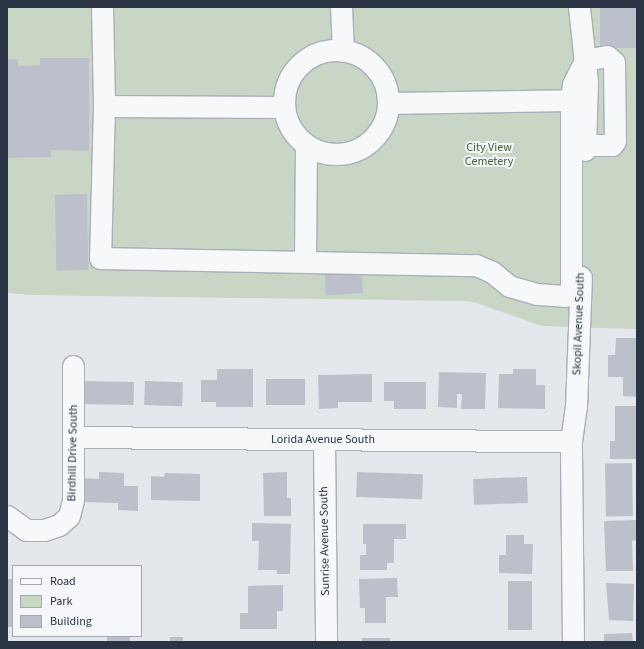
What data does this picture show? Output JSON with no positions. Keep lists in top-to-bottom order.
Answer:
{
  "streets": {
    "street": [
      "Skopil Avenue South",
      "Lorida Avenue South",
      "Birdhill Drive South",
      "Sunrise Avenue South"
    ]
  },
  "crossings": [
    ["Skopil Avenue South", "Lorida Avenue South"],
    ["Lorida Avenue South", "Birdhill Drive South"],
    ["Lorida Avenue South", "Sunrise Avenue South"]
  ],
  "parks": ["City View Cemetery"],
  "legend": ["Road", "Park", "Building"]
}
